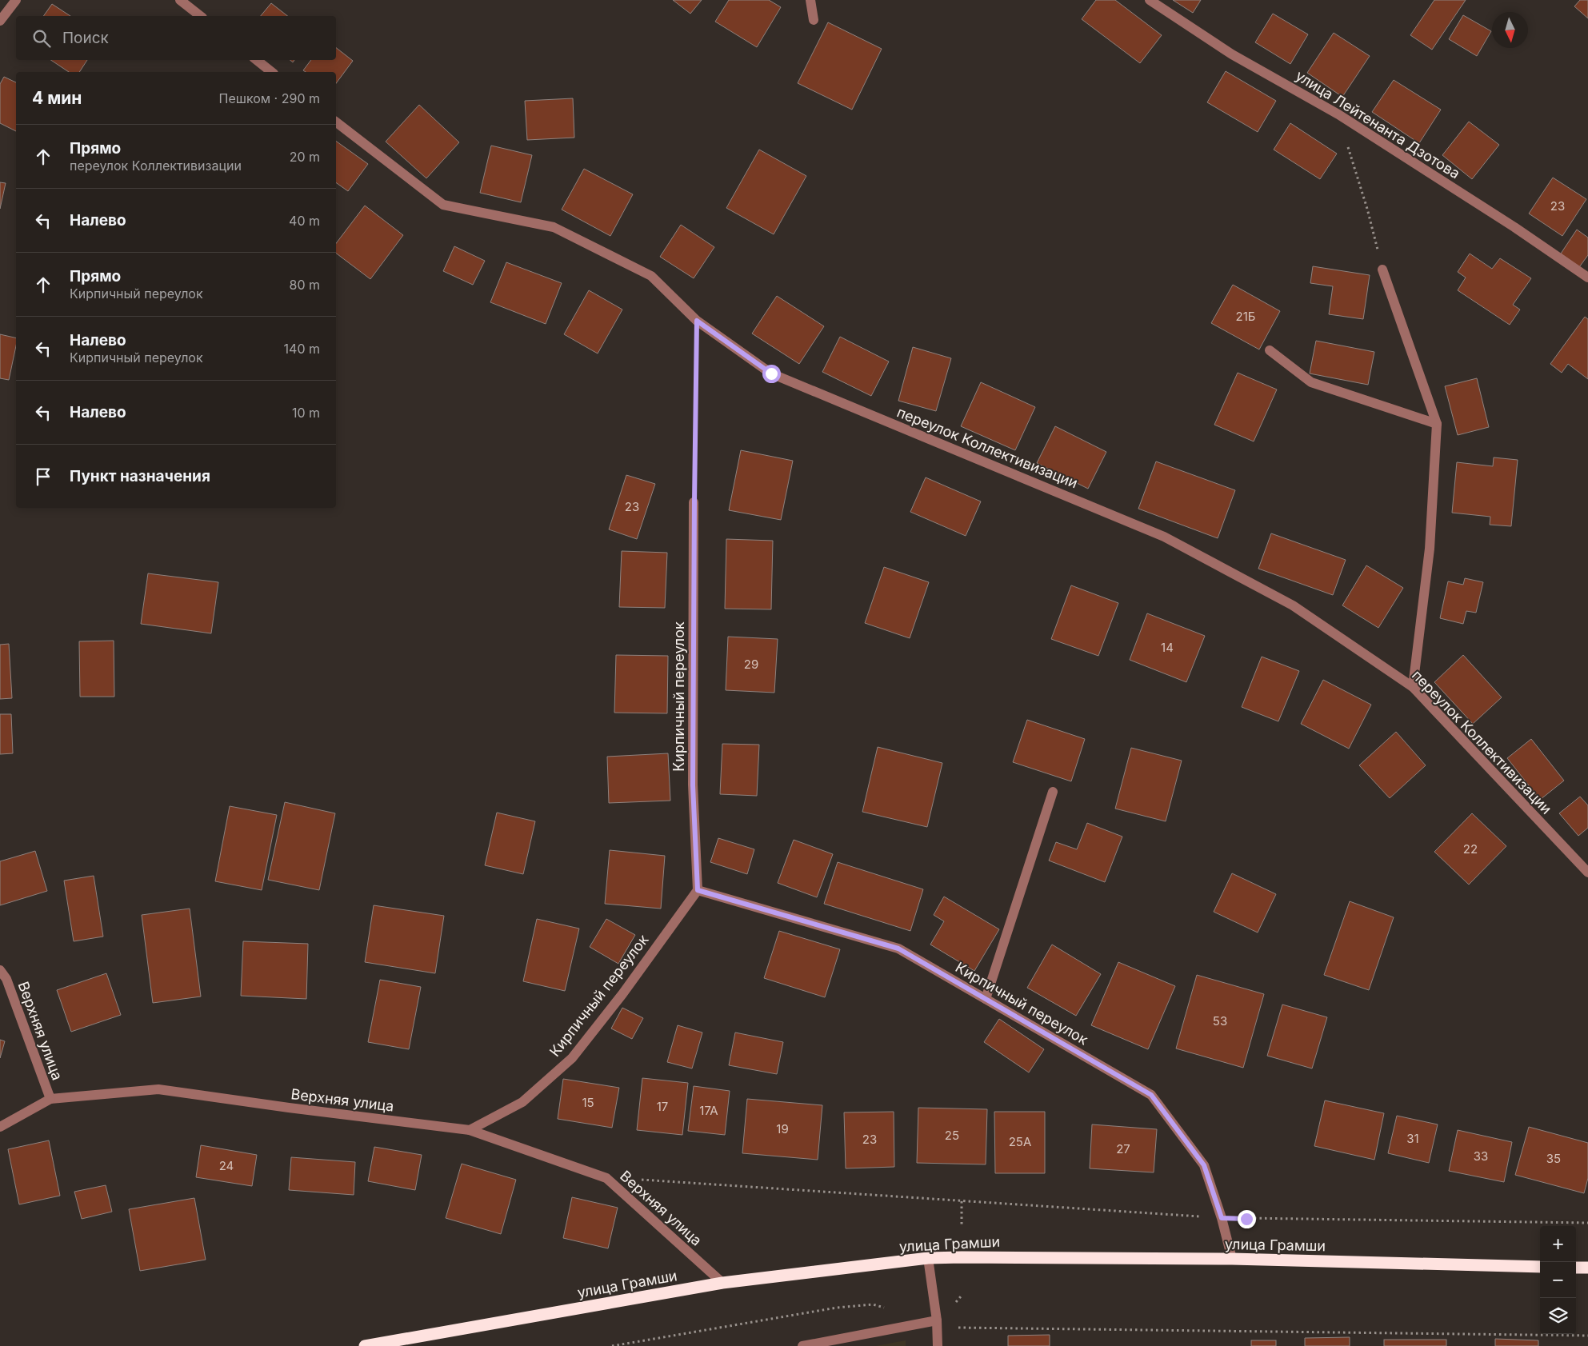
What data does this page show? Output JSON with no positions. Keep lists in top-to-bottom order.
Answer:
{
  "streets": {
    "highway": ["улица Грамши"],
    "street": [
      "улица Лейтенанта Дзотова",
      "переулок Коллективизации",
      "Кирпичный переулок",
      "Верхняя улица"
    ]
  },
  "crossings": [
    ["Кирпичный переулок", "Верхняя улица"],
    ["Кирпичный переулок", "улица Грамши"],
    ["Верхняя улица", "улица Грамши"]
  ],
  "house_numbers": [
    "23",
    "21Б",
    "23",
    "14",
    "29",
    "22",
    "53",
    "15",
    "17",
    "17А",
    "19",
    "25",
    "31",
    "23",
    "25А",
    "27",
    "33",
    "35",
    "24"
  ],
  "north": "bottom",
  "page": {
    "search": "Поиск",
    "heading": ["4 мин", "Пешком · 290 m"],
    "list": [
      ["Прямо", "переулок Коллективизации", "20 m"],
      ["Налево", "40 m"],
      ["Прямо", "Кирпичный переулок", "80 m"],
      ["Налево", "Кирпичный переулок", "140 m"],
      ["Налево", "10 m"],
      "Пункт назначения"
    ],
    "map_buttons": ["+", "−"]
  }
}
